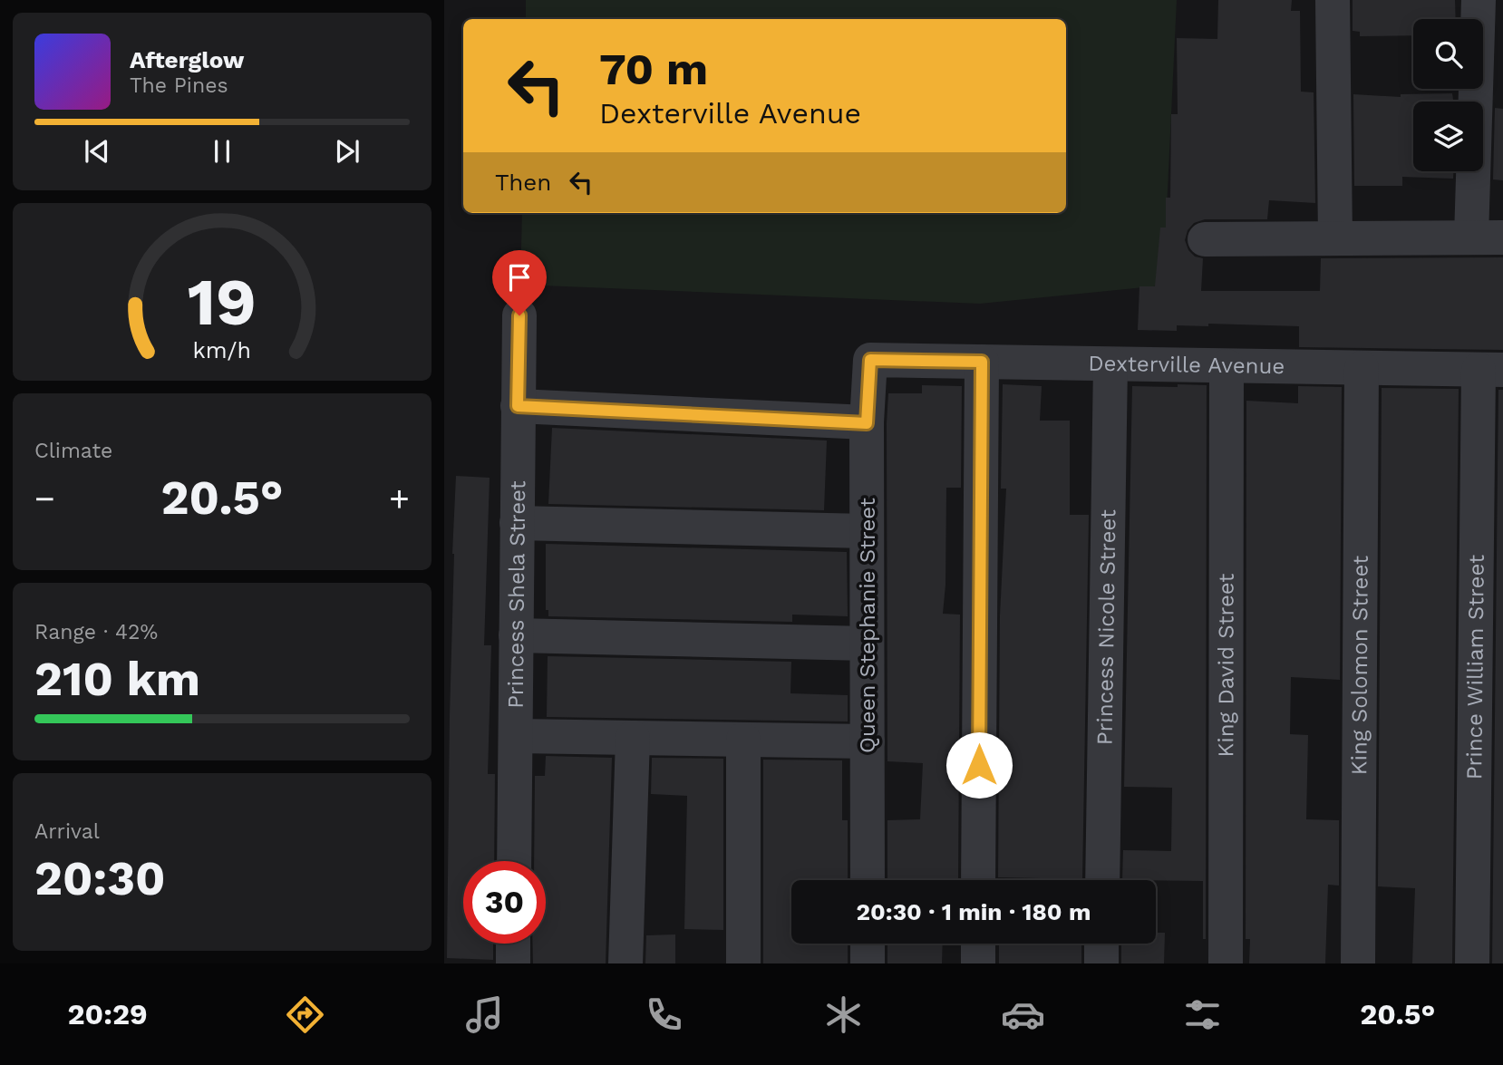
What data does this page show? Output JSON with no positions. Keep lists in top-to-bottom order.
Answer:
{
  "streets": {
    "street": [
      "Dexterville Avenue",
      "Princess Shela Street",
      "Queen Stephanie Street",
      "Princess Nicole Street",
      "King David Street",
      "King Solomon Street",
      "Prince William Street"
    ]
  },
  "crossings": [
    ["Dexterville Avenue", "Queen Stephanie Street"],
    ["Dexterville Avenue", "Princess Nicole Street"],
    ["Dexterville Avenue", "King David Street"],
    ["Dexterville Avenue", "King Solomon Street"],
    ["Dexterville Avenue", "Prince William Street"]
  ],
  "page": {
    "turn": ["70 m", "Dexterville Avenue"],
    "song": ["Afterglow", "The Pines"],
    "then": "Then",
    "tile": [
      "Climate",
      ["Range · 42%", "210 km"],
      ["Arrival", "20:30"]
    ],
    "heat": ["−", "20.5°", "+"],
    "limit": "30",
    "trip": "20:30 · 1 min · 180 m",
    "tabs": ["20:29", "20.5°"],
    "gauge": ["19", "km/h"]
  }
}
